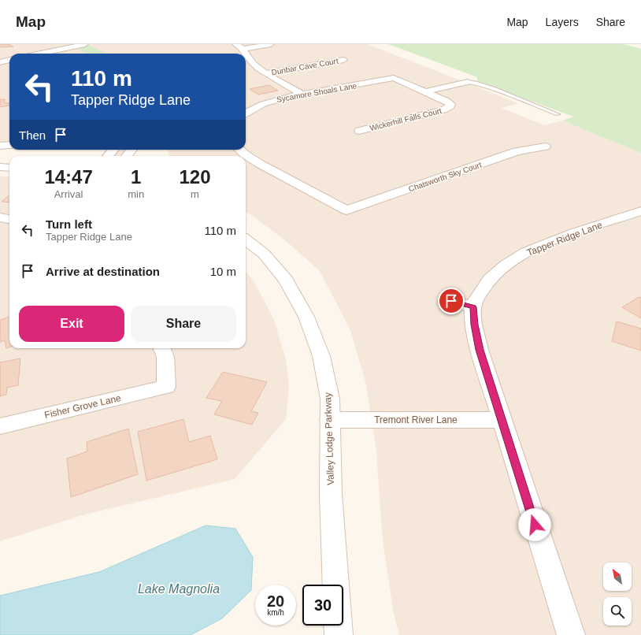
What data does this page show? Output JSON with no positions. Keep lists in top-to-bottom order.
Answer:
{
  "streets": {
    "street": [
      "Dunbar Cave Court",
      "Sycamore Shoals Lane",
      "Wickerhill Falls Court",
      "Chatsworth Sky Court",
      "Tapper Ridge Lane",
      "Fisher Grove Lane",
      "Tremont River Lane",
      "Valley Lodge Parkway"
    ]
  },
  "crossings": [
    ["Sycamore Shoals Lane", "Wickerhill Falls Court"],
    ["Tapper Ridge Lane", "Tremont River Lane"],
    ["Tremont River Lane", "Valley Lodge Parkway"]
  ],
  "water": ["Lake Magnolia"],
  "north": "top left",
  "page": {
    "header": "Map",
    "nav": ["Map", "Layers", "Share"],
    "turn": ["110 m", "Tapper Ridge Lane"],
    "then": "Then",
    "eta": [
      "14:47",
      "Arrival",
      "1",
      "min",
      "120",
      "m"
    ],
    "list": [
      {
        "name": "Turn left",
        "note": "Tapper Ridge Lane",
        "value": "110 m"
      },
      {
        "name": "Arrive at destination",
        "value": "10 m"
      }
    ],
    "buttons": ["Exit", "Share"],
    "speed": "20 km/h",
    "limit": "30"
  }
}
